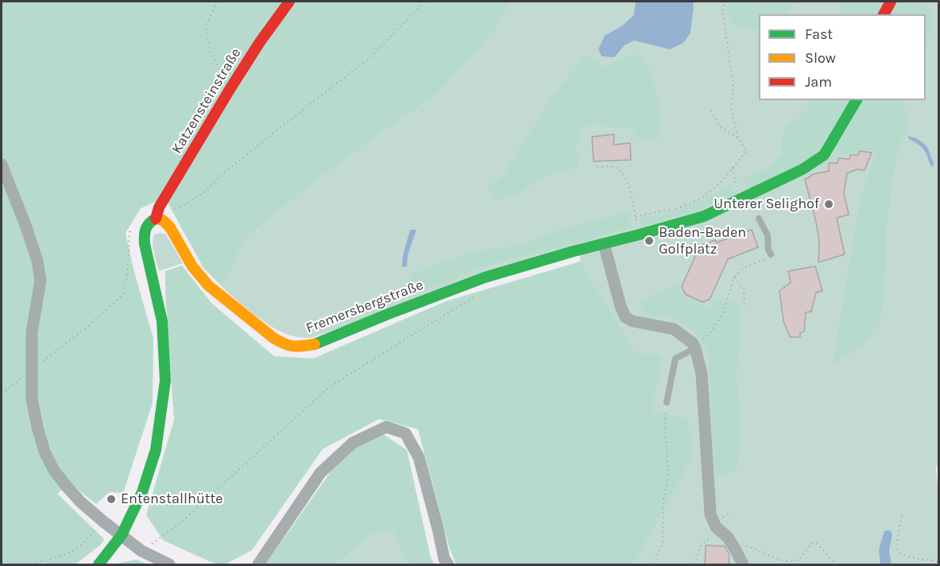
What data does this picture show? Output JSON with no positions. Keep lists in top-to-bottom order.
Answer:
{
  "streets": {
    "main road": ["Katzensteinstraße", "Fremersbergstraße"]
  },
  "crossings": [
    ["Katzensteinstraße", "Fremersbergstraße"]
  ],
  "places": ["Unterer Selighof", "Baden-Baden Golfplatz", "Entenstallhütte"],
  "legend": ["Fast", "Slow", "Jam"]
}
